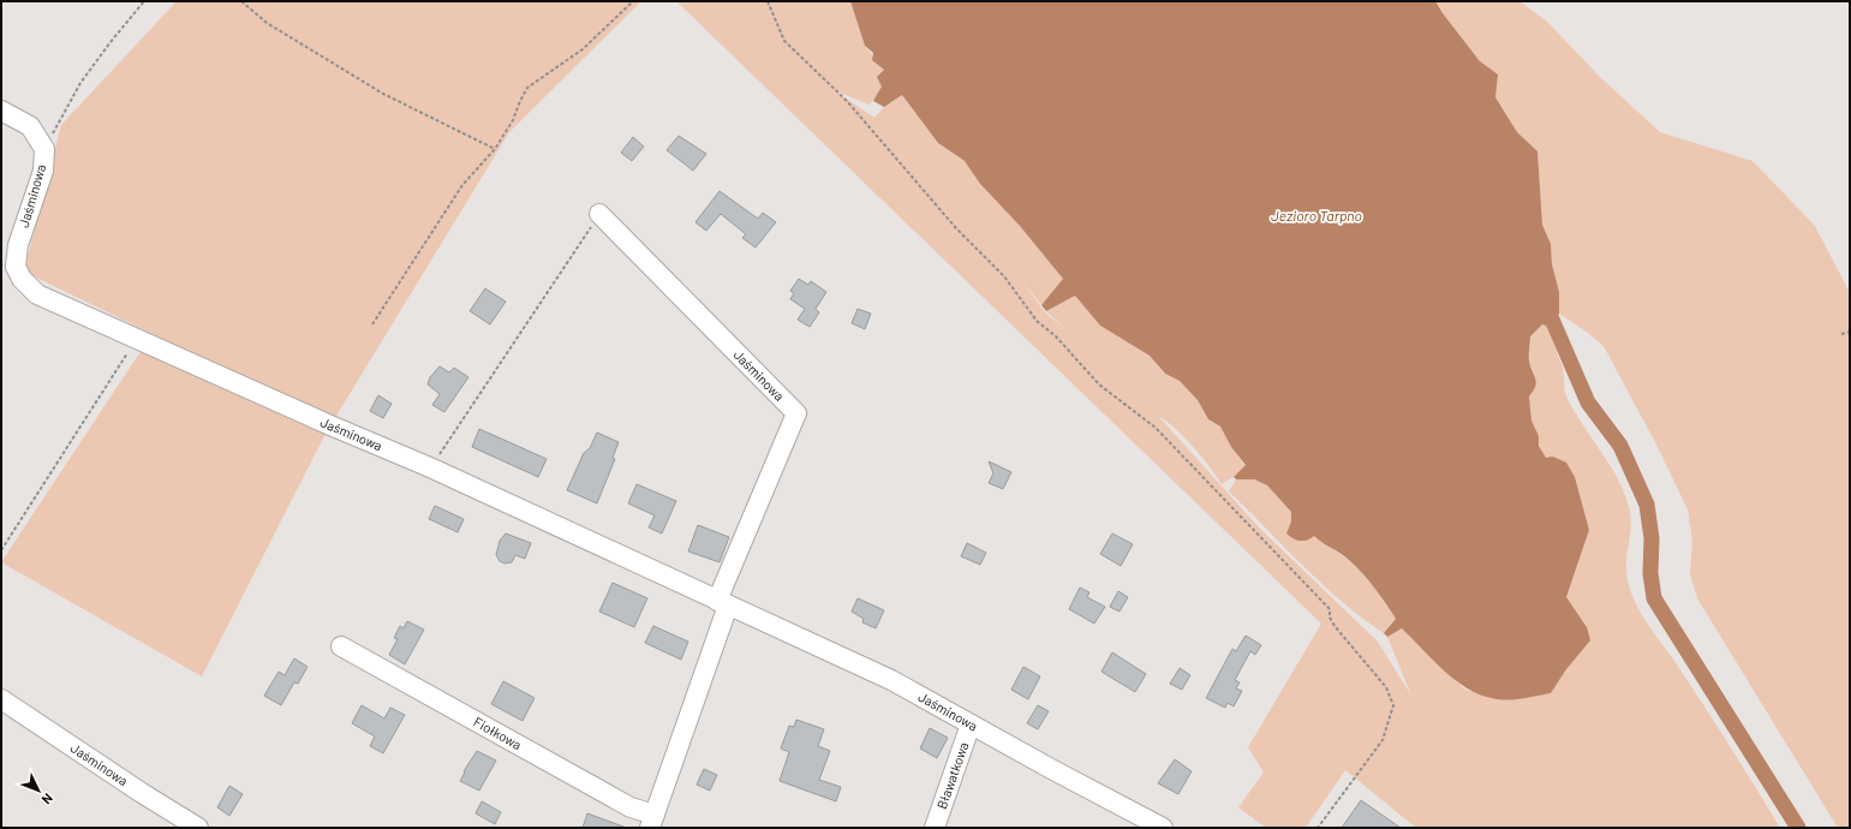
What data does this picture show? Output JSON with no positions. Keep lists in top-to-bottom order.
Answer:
{
  "streets": {
    "street": ["Jaśminowa", "Fiołkowa", "Bławatkowa"]
  },
  "crossings": [
    ["Jaśminowa", "Fiołkowa"],
    ["Jaśminowa", "Bławatkowa"]
  ],
  "water": ["Jezioro Tarpno"],
  "north": "bottom right"
}
